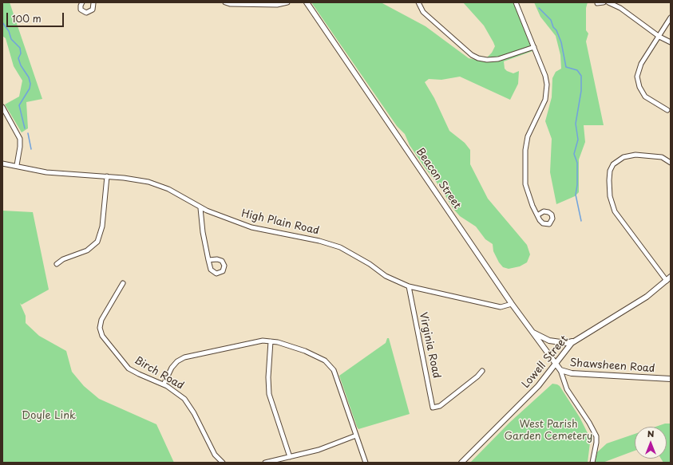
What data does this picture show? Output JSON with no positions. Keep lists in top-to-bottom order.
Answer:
{
  "streets": {
    "main road": ["Beacon Street", "Lowell Street", "Shawsheen Road"],
    "street": ["High Plain Road", "Virginia Road", "Birch Road"]
  },
  "crossings": [
    ["Beacon Street", "High Plain Road"],
    ["Beacon Street", "Lowell Street"],
    ["Beacon Street", "Shawsheen Road"],
    ["High Plain Road", "Virginia Road"],
    ["Lowell Street", "Shawsheen Road"]
  ],
  "parks": ["Doyle Link", "West Parish Garden Cemetery"],
  "scale_bar": "100 m",
  "north": "top"
}
